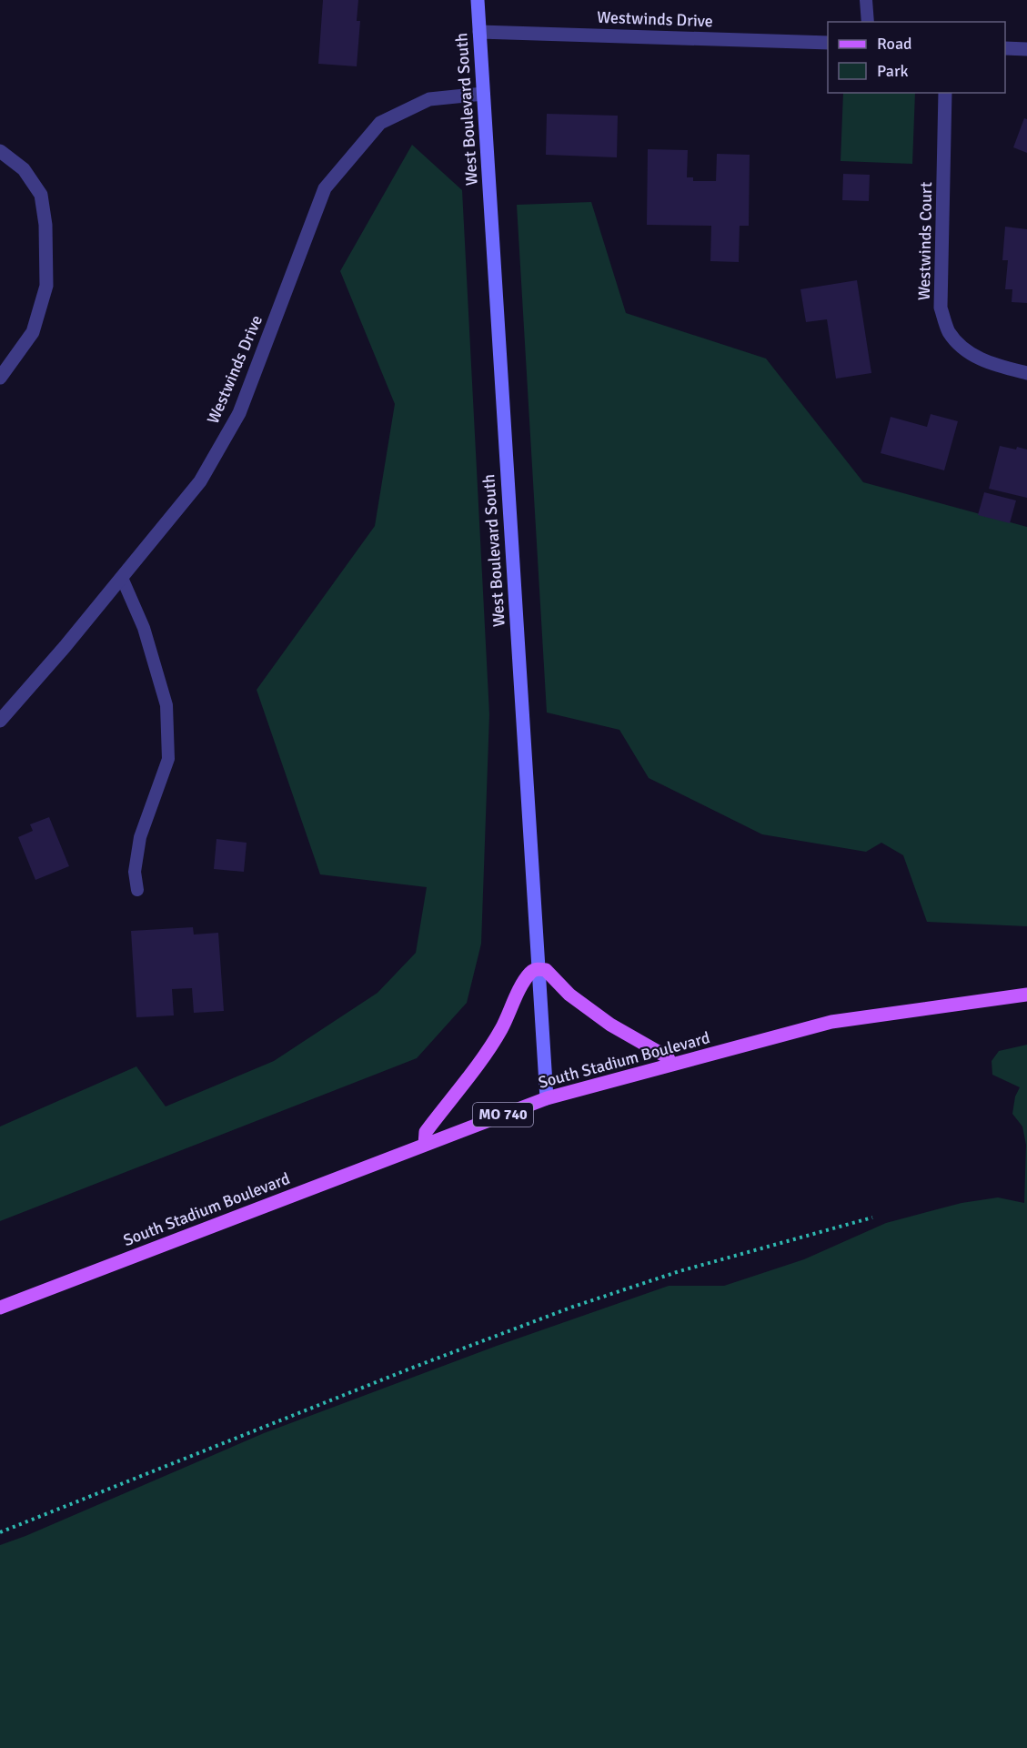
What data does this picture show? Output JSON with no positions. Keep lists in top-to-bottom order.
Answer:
{
  "streets": {
    "main road": ["West Boulevard South", "South Stadium Boulevard", "MO 740"],
    "street": ["Westwinds Drive", "Westwinds Court"]
  },
  "crossings": [
    ["Westwinds Drive", "West Boulevard South"],
    ["West Boulevard South", "South Stadium Boulevard"]
  ],
  "legend": ["Road", "Park"]
}
